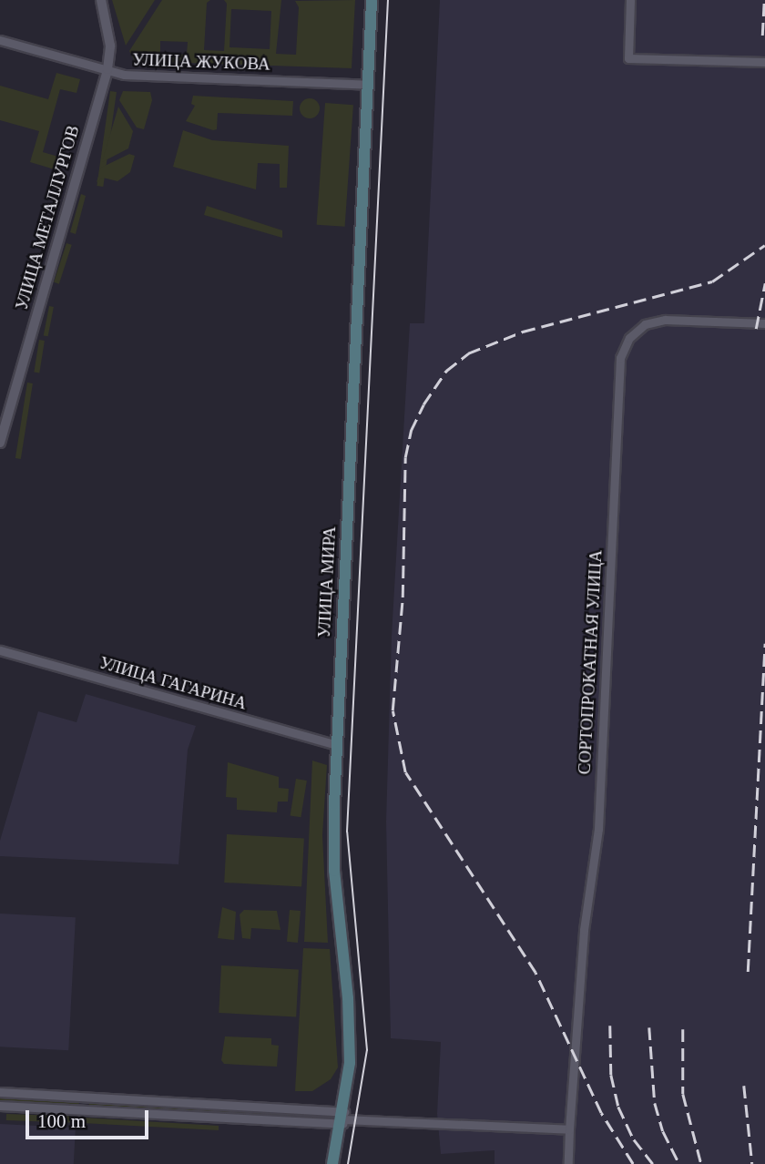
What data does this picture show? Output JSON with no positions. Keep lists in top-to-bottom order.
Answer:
{
  "streets": {
    "main road": ["УЛИЦА МИРА"],
    "street": [
      "УЛИЦА ЖУКОВА",
      "УЛИЦА МЕТАЛЛУРГОВ",
      "СОРТОПРОКАТНАЯ УЛИЦА",
      "УЛИЦА ГАГАРИНА"
    ]
  },
  "crossings": [
    ["УЛИЦА ЖУКОВА", "УЛИЦА МЕТАЛЛУРГОВ"],
    ["УЛИЦА ЖУКОВА", "УЛИЦА МИРА"],
    ["УЛИЦА МИРА", "УЛИЦА ГАГАРИНА"]
  ],
  "scale_bar": "100 m"
}
